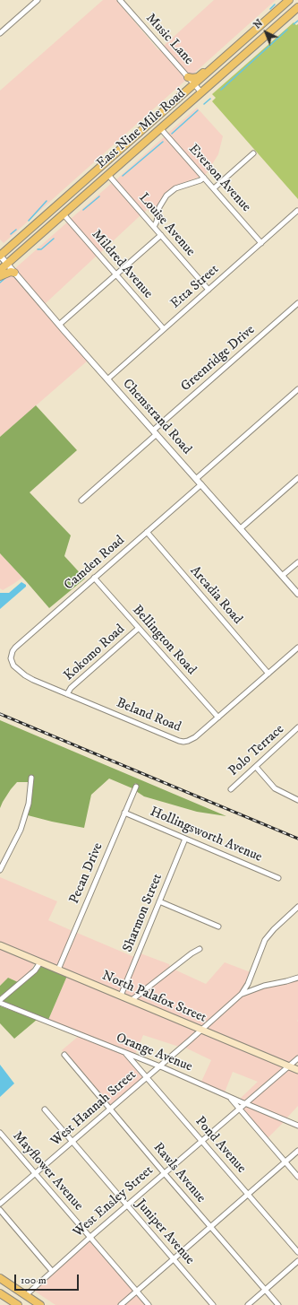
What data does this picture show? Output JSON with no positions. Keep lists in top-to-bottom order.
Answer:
{
  "streets": {
    "main road": ["East Nine Mile Road", "North Palafox Street"],
    "street": [
      "Music Lane",
      "Everson Avenue",
      "Louise Avenue",
      "Mildred Avenue",
      "Etta Street",
      "Greenridge Drive",
      "Chemstrand Road",
      "Camden Road",
      "Arcadia Road",
      "Bellington Road",
      "Kokomo Road",
      "Beland Road",
      "Polo Terrace",
      "Hollingsworth Avenue",
      "Pecan Drive",
      "Sharmon Street",
      "Orange Avenue",
      "West Hannah Street",
      "Pond Avenue",
      "Mayflower Avenue",
      "Rawls Avenue",
      "West Ensley Street",
      "Juniper Avenue"
    ]
  },
  "crossings": [
    ["Music Lane", "East Nine Mile Road"],
    ["East Nine Mile Road", "Everson Avenue"],
    ["East Nine Mile Road", "Louise Avenue"],
    ["East Nine Mile Road", "Mildred Avenue"],
    ["East Nine Mile Road", "Chemstrand Road"],
    ["Everson Avenue", "Etta Street"],
    ["Louise Avenue", "Etta Street"],
    ["Mildred Avenue", "Etta Street"],
    ["Etta Street", "Chemstrand Road"],
    ["Greenridge Drive", "Chemstrand Road"],
    ["Chemstrand Road", "Camden Road"],
    ["Camden Road", "Arcadia Road"],
    ["Camden Road", "Bellington Road"],
    ["Camden Road", "Beland Road"],
    ["Arcadia Road", "Beland Road"],
    ["Bellington Road", "Kokomo Road"],
    ["Bellington Road", "Beland Road"],
    ["Kokomo Road", "Beland Road"],
    ["Hollingsworth Avenue", "Pecan Drive"],
    ["Hollingsworth Avenue", "Sharmon Street"],
    ["Pecan Drive", "North Palafox Street"],
    ["Sharmon Street", "North Palafox Street"],
    ["North Palafox Street", "West Hannah Street"],
    ["North Palafox Street", "West Ensley Street"],
    ["Orange Avenue", "West Hannah Street"],
    ["Orange Avenue", "Pond Avenue"],
    ["Orange Avenue", "West Ensley Street"],
    ["West Hannah Street", "Pond Avenue"],
    ["West Hannah Street", "Mayflower Avenue"],
    ["West Hannah Street", "Rawls Avenue"],
    ["West Hannah Street", "Juniper Avenue"],
    ["Pond Avenue", "West Ensley Street"],
    ["Mayflower Avenue", "West Ensley Street"],
    ["Rawls Avenue", "West Ensley Street"],
    ["West Ensley Street", "Juniper Avenue"]
  ],
  "scale_bar": "100 m",
  "north": "top left"
}
